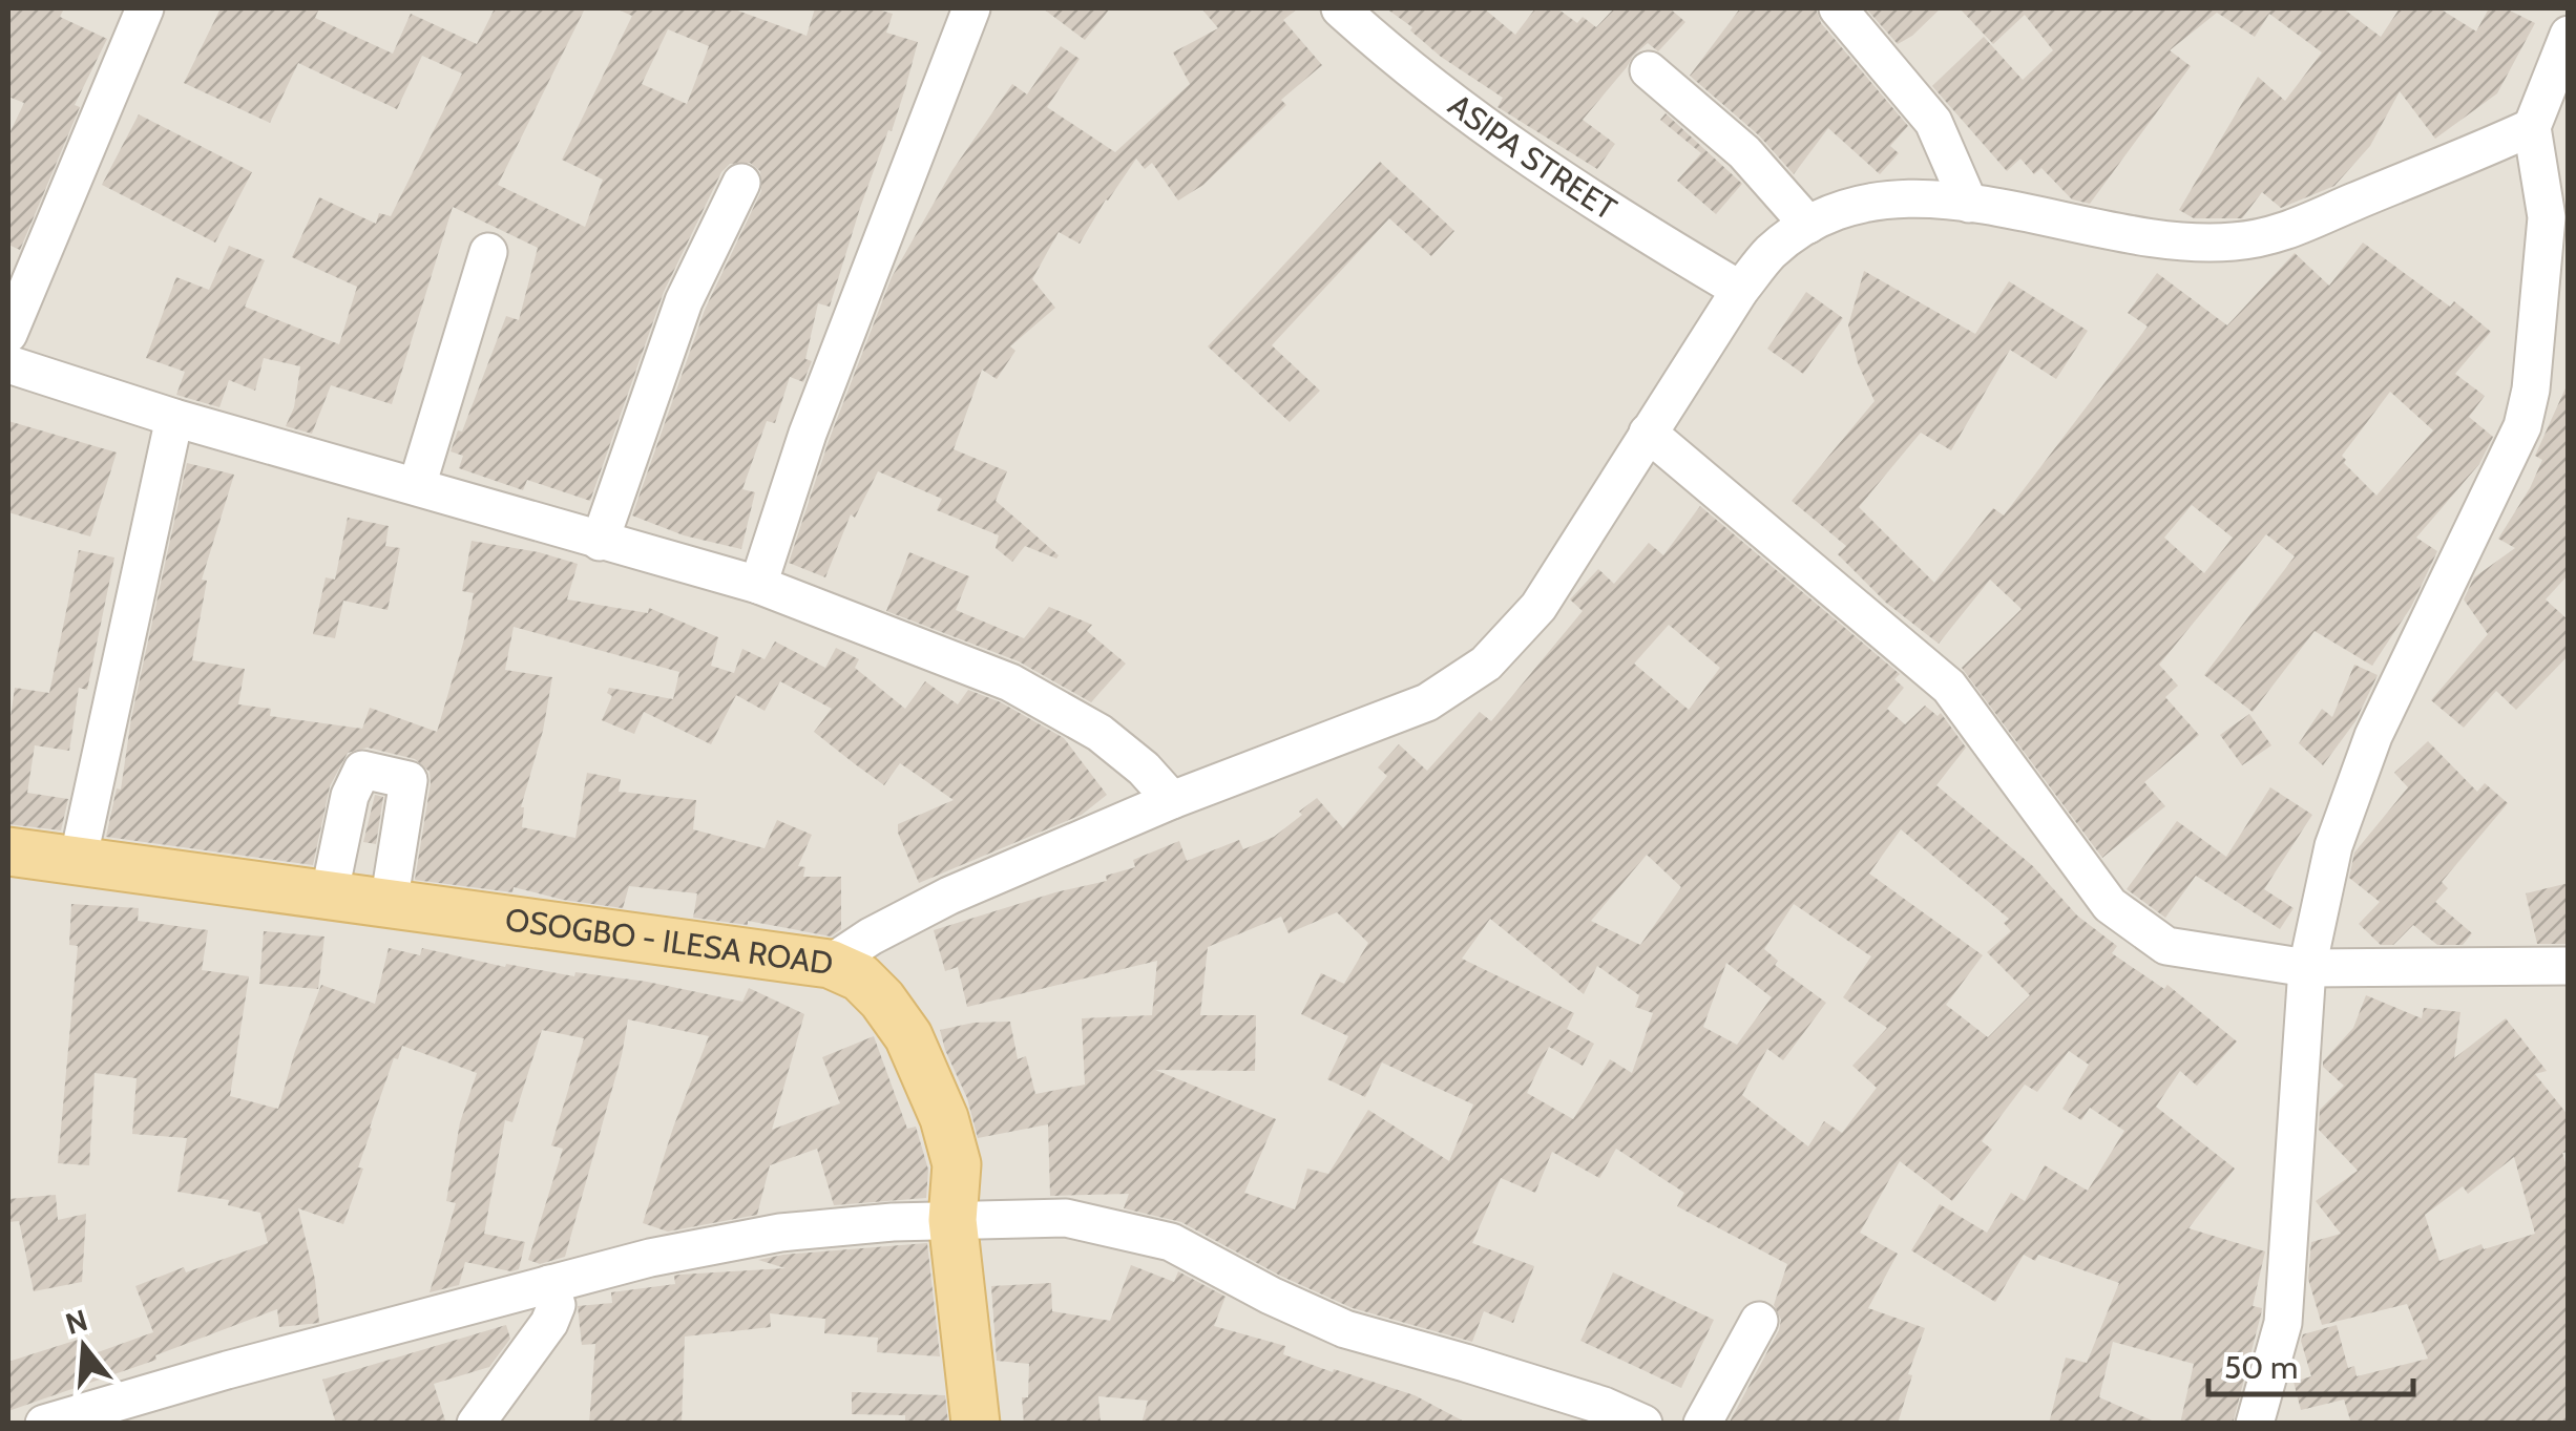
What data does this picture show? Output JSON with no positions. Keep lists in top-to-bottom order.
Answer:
{
  "streets": {
    "main road": ["OSOGBO - ILESA ROAD"],
    "street": ["ASIPA STREET"]
  },
  "scale_bar": "50 m",
  "north": "top"
}
